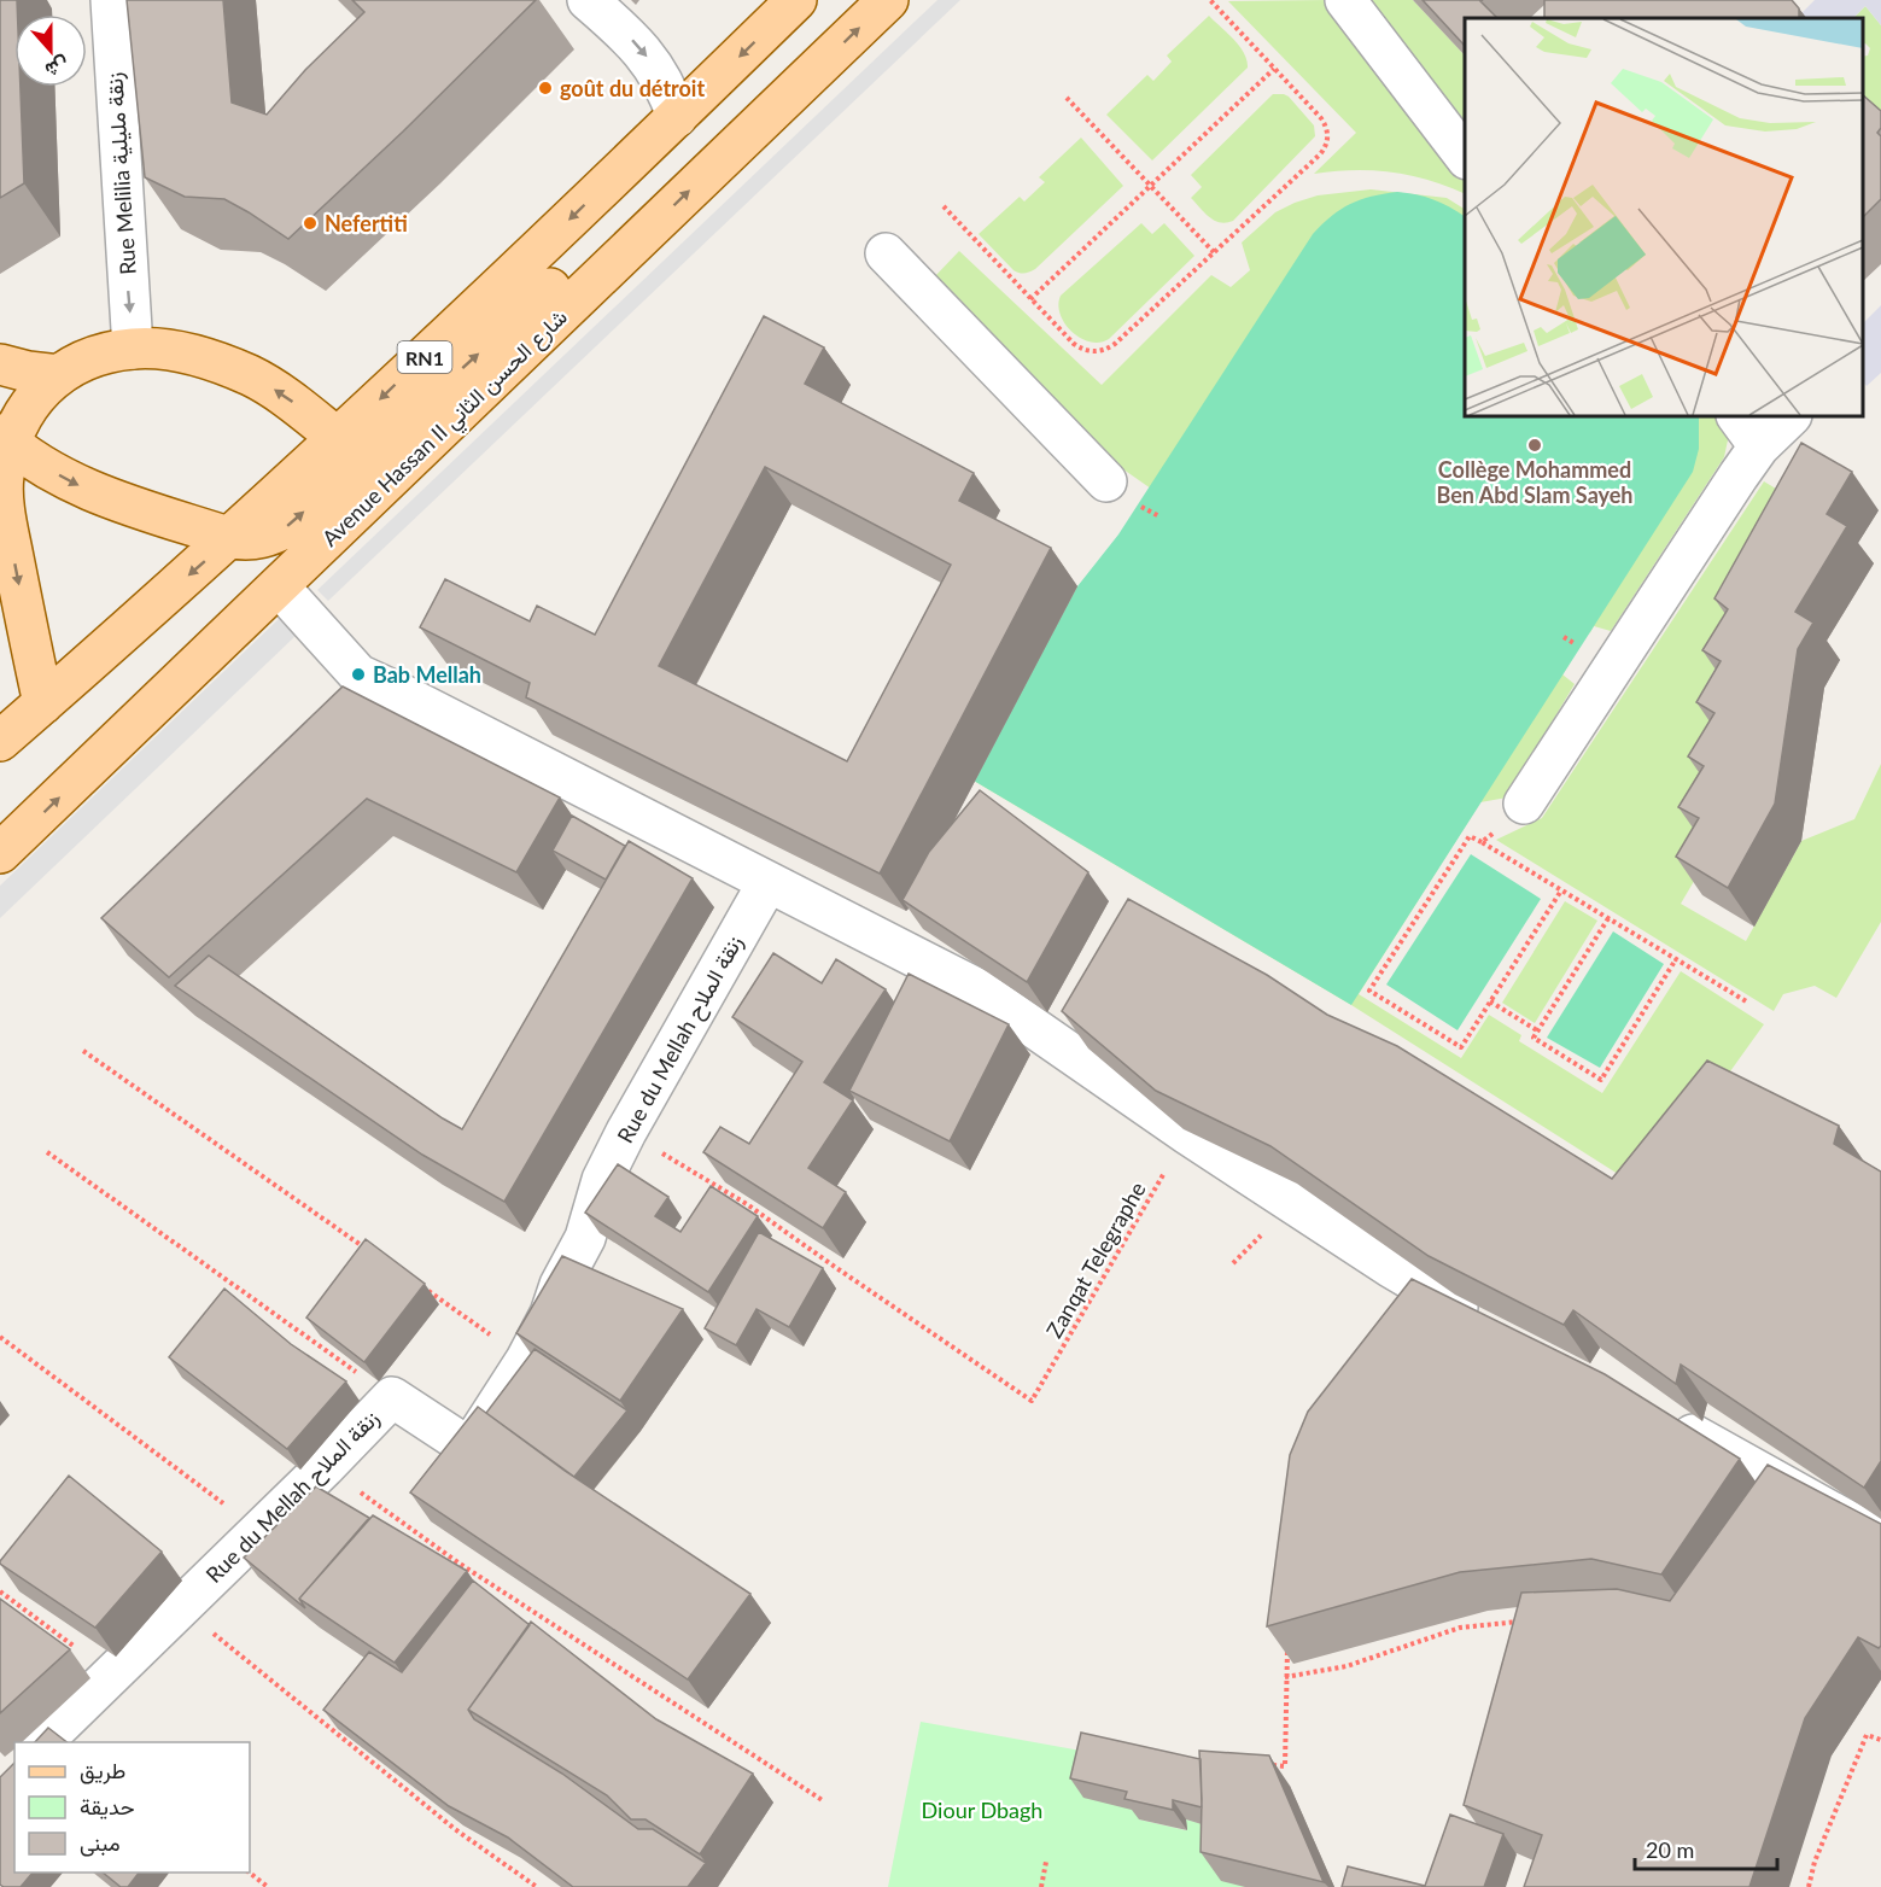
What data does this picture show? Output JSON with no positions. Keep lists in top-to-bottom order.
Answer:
{
  "streets": {
    "main road": ["RN1", "Avenue Hassan II شارع الحسن الثاني"],
    "street": ["Rue Melilia زنقة مليلية", "Rue du Mellah زنقة الملاح"],
    "path": ["Zanqat Telegraphe"]
  },
  "crossings": [
    ["Rue du Mellah زنقة الملاح", "Zanqat Telegraphe"]
  ],
  "one_way": ["Rue Melilia زنقة مليلية"],
  "parks": ["Diour Dbagh"],
  "places": [
    "goût du détroit",
    "Nefertiti",
    "Collège Mohammed Ben Abd Slam Sayeh",
    "Bab Mellah"
  ],
  "legend": ["طريق", "حديقة", "مبنى"],
  "scale_bar": "20 m",
  "north": "bottom"
}
